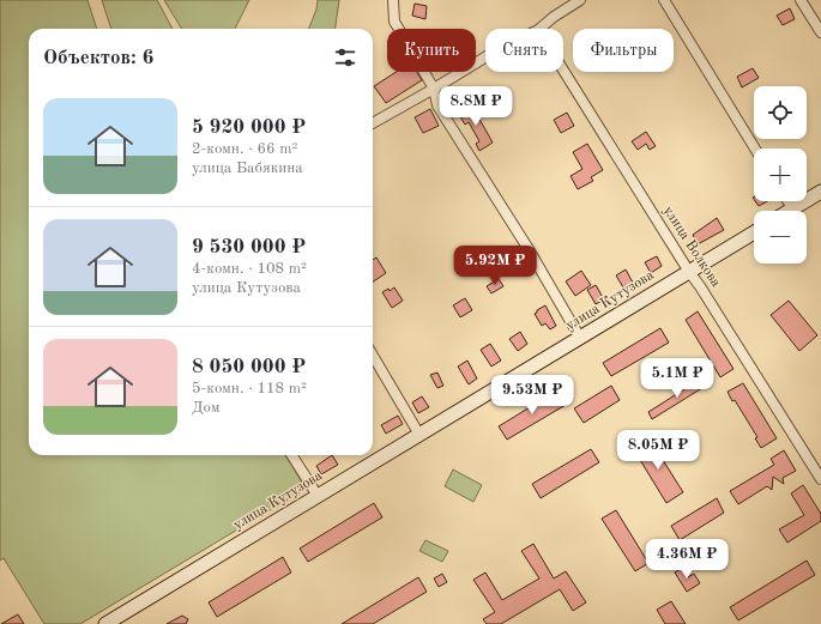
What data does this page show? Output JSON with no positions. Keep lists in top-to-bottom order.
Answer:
{
  "streets": {
    "main road": ["улица Кутузова"],
    "street": ["улица Волкова"]
  },
  "crossings": [
    ["улица Волкова", "улица Кутузова"]
  ],
  "page": {
    "chip": ["Купить", "Снять", "Фильтры"],
    "heading": "Объектов: 6",
    "map_buttons": ["+", "−"],
    "price": [
      "8.8M ₽",
      "5.92M ₽",
      "5.1M ₽",
      "9.53M ₽",
      "8.05M ₽",
      "4.36M ₽"
    ],
    "list": [
      {
        "name": "5 920 000 ₽",
        "note": "2-комн. · 66 m² · улица Бабякина"
      },
      {
        "name": "9 530 000 ₽",
        "note": "4-комн. · 108 m² · улица Кутузова"
      },
      {
        "name": "8 050 000 ₽",
        "note": "5-комн. · 118 m² · Дом"
      }
    ]
  }
}
